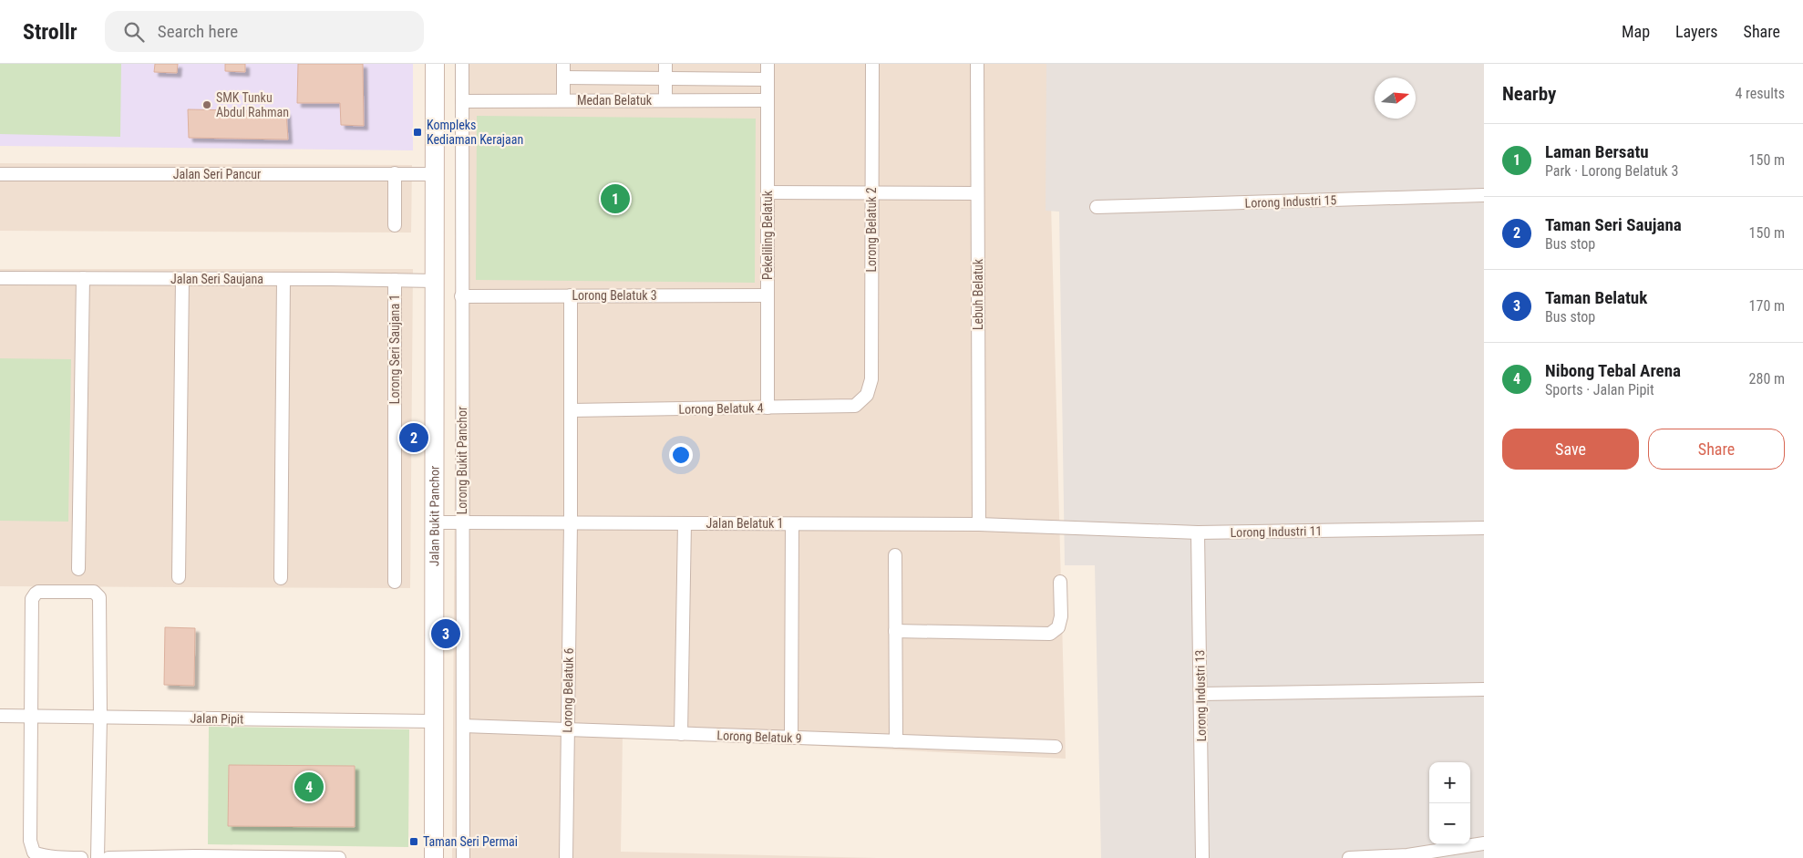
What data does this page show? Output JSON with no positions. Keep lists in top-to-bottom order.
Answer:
{
  "streets": {
    "main road": ["Jalan Bukit Panchor"],
    "street": [
      "Medan Belatuk",
      "Jalan Seri Pancur",
      "Lorong Industri 15",
      "Lorong Belatuk 2",
      "Pekeliling Belatuk",
      "Jalan Seri Saujana",
      "Lebuh Belatuk",
      "Lorong Belatuk 3",
      "Lorong Seri Saujana 1",
      "Lorong Belatuk 4",
      "Lorong Bukit Panchor",
      "Jalan Belatuk 1",
      "Lorong Industri 11",
      "Lorong Belatuk 6",
      "Lorong Industri 13",
      "Jalan Pipit",
      "Lorong Belatuk 9"
    ]
  },
  "crossings": [
    ["Medan Belatuk", "Pekeliling Belatuk"],
    ["Medan Belatuk", "Lorong Bukit Panchor"],
    ["Jalan Seri Pancur", "Jalan Bukit Panchor"],
    ["Lorong Belatuk 2", "Lorong Belatuk 4"],
    ["Pekeliling Belatuk", "Lorong Belatuk 3"],
    ["Pekeliling Belatuk", "Lorong Belatuk 4"],
    ["Jalan Seri Saujana", "Lorong Seri Saujana 1"],
    ["Jalan Seri Saujana", "Jalan Bukit Panchor"],
    ["Lebuh Belatuk", "Jalan Belatuk 1"],
    ["Lorong Belatuk 3", "Lorong Bukit Panchor"],
    ["Lorong Belatuk 3", "Lorong Belatuk 6"],
    ["Lorong Belatuk 4", "Lorong Belatuk 6"],
    ["Lorong Bukit Panchor", "Jalan Belatuk 1"],
    ["Lorong Bukit Panchor", "Lorong Belatuk 9"],
    ["Jalan Bukit Panchor", "Jalan Belatuk 1"],
    ["Jalan Bukit Panchor", "Jalan Pipit"],
    ["Jalan Belatuk 1", "Lorong Industri 11"],
    ["Jalan Belatuk 1", "Lorong Belatuk 6"],
    ["Lorong Industri 11", "Lorong Industri 13"],
    ["Lorong Belatuk 6", "Lorong Belatuk 9"]
  ],
  "places": {
    "other": ["SMK Tunku Abdul Rahman"],
    "transit": ["Kompleks Kediaman Kerajaan", "Taman Seri Permai"]
  },
  "north": "right",
  "page": {
    "header": "Strollr",
    "search": "Search here",
    "nav": ["Map", "Layers", "Share"],
    "heading": ["Nearby", "4 results"],
    "list": [
      {
        "mark": "1",
        "name": "Laman Bersatu",
        "note": "Park · Lorong Belatuk 3",
        "value": "150 m"
      },
      {
        "mark": "2",
        "name": "Taman Seri Saujana",
        "note": "Bus stop",
        "value": "150 m"
      },
      {
        "mark": "3",
        "name": "Taman Belatuk",
        "note": "Bus stop",
        "value": "170 m"
      },
      {
        "mark": "4",
        "name": "Nibong Tebal Arena",
        "note": "Sports · Jalan Pipit",
        "value": "280 m"
      }
    ],
    "pins": [
      "1",
      "2",
      "3",
      "4"
    ],
    "buttons": ["Save", "Share"],
    "map_buttons": ["+", "−"]
  }
}
